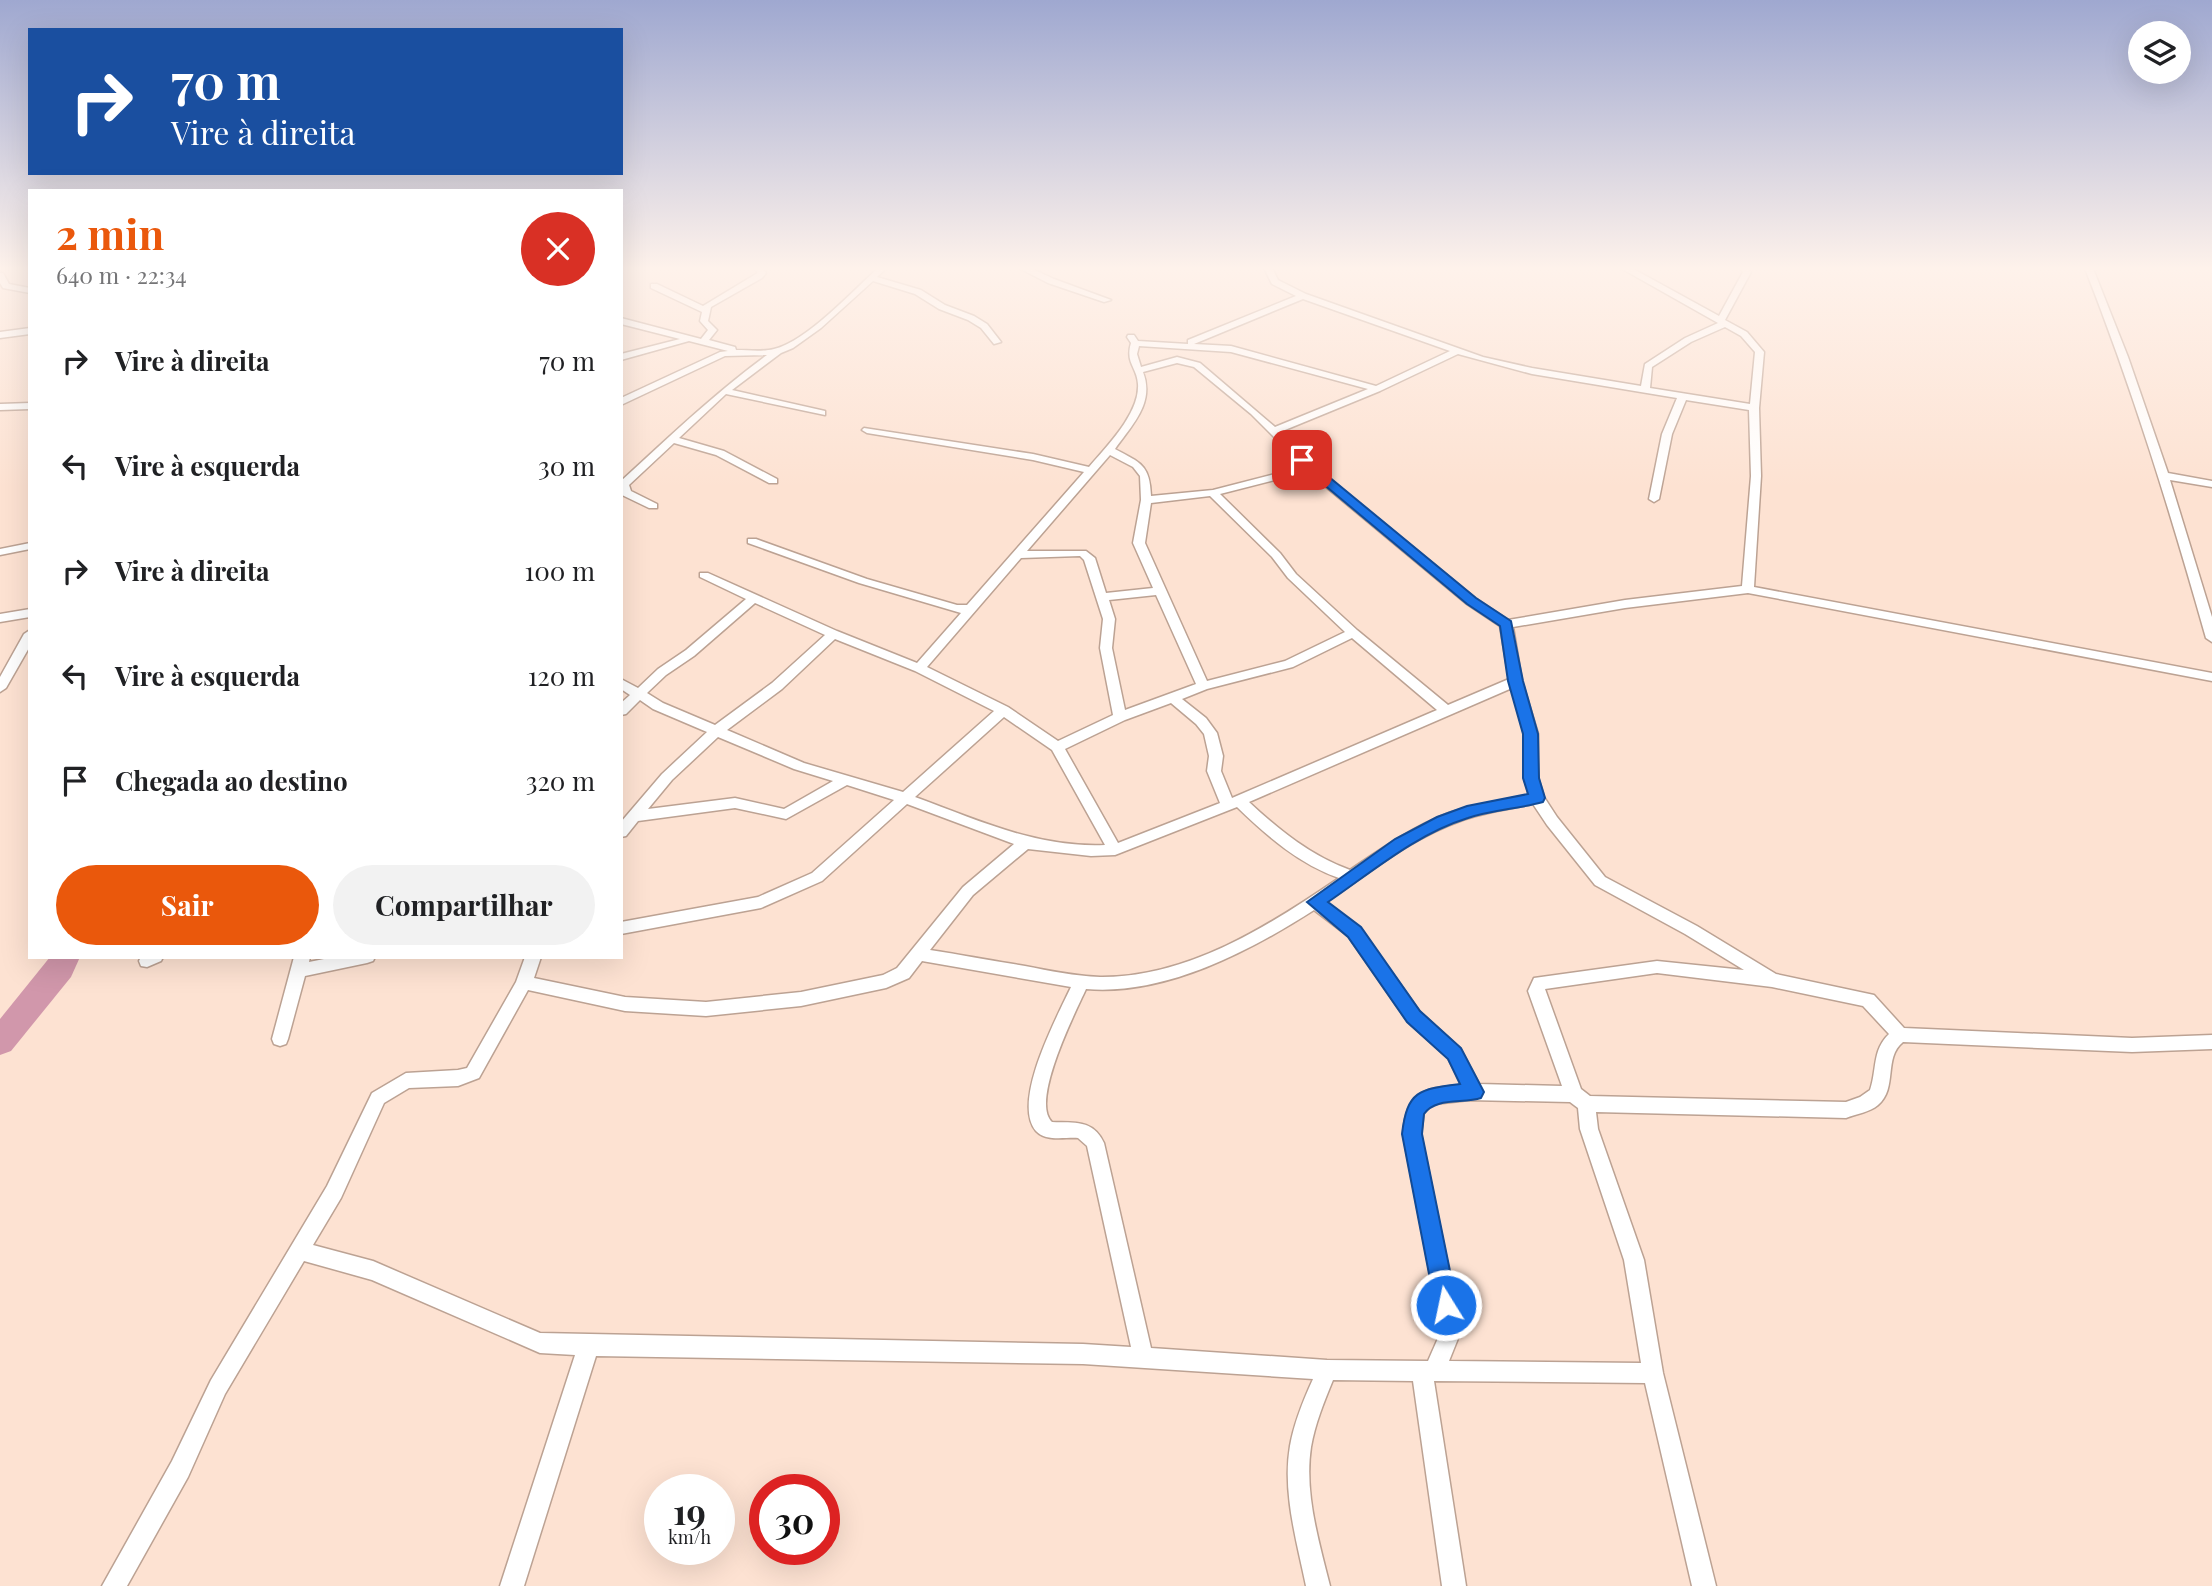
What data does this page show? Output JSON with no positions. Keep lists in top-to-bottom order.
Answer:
{
  "page": {
    "turn": ["70 m", "Vire à direita"],
    "heading": ["2 min", "640 m · 22:34"],
    "list": [
      {
        "name": "Vire à direita",
        "value": "70 m"
      },
      {
        "name": "Vire à esquerda",
        "value": "30 m"
      },
      {
        "name": "Vire à direita",
        "value": "100 m"
      },
      {
        "name": "Vire à esquerda",
        "value": "120 m"
      },
      {
        "name": "Chegada ao destino",
        "value": "320 m"
      }
    ],
    "buttons": ["Sair", "Compartilhar"],
    "speed": "19 km/h",
    "limit": "30"
  }
}
